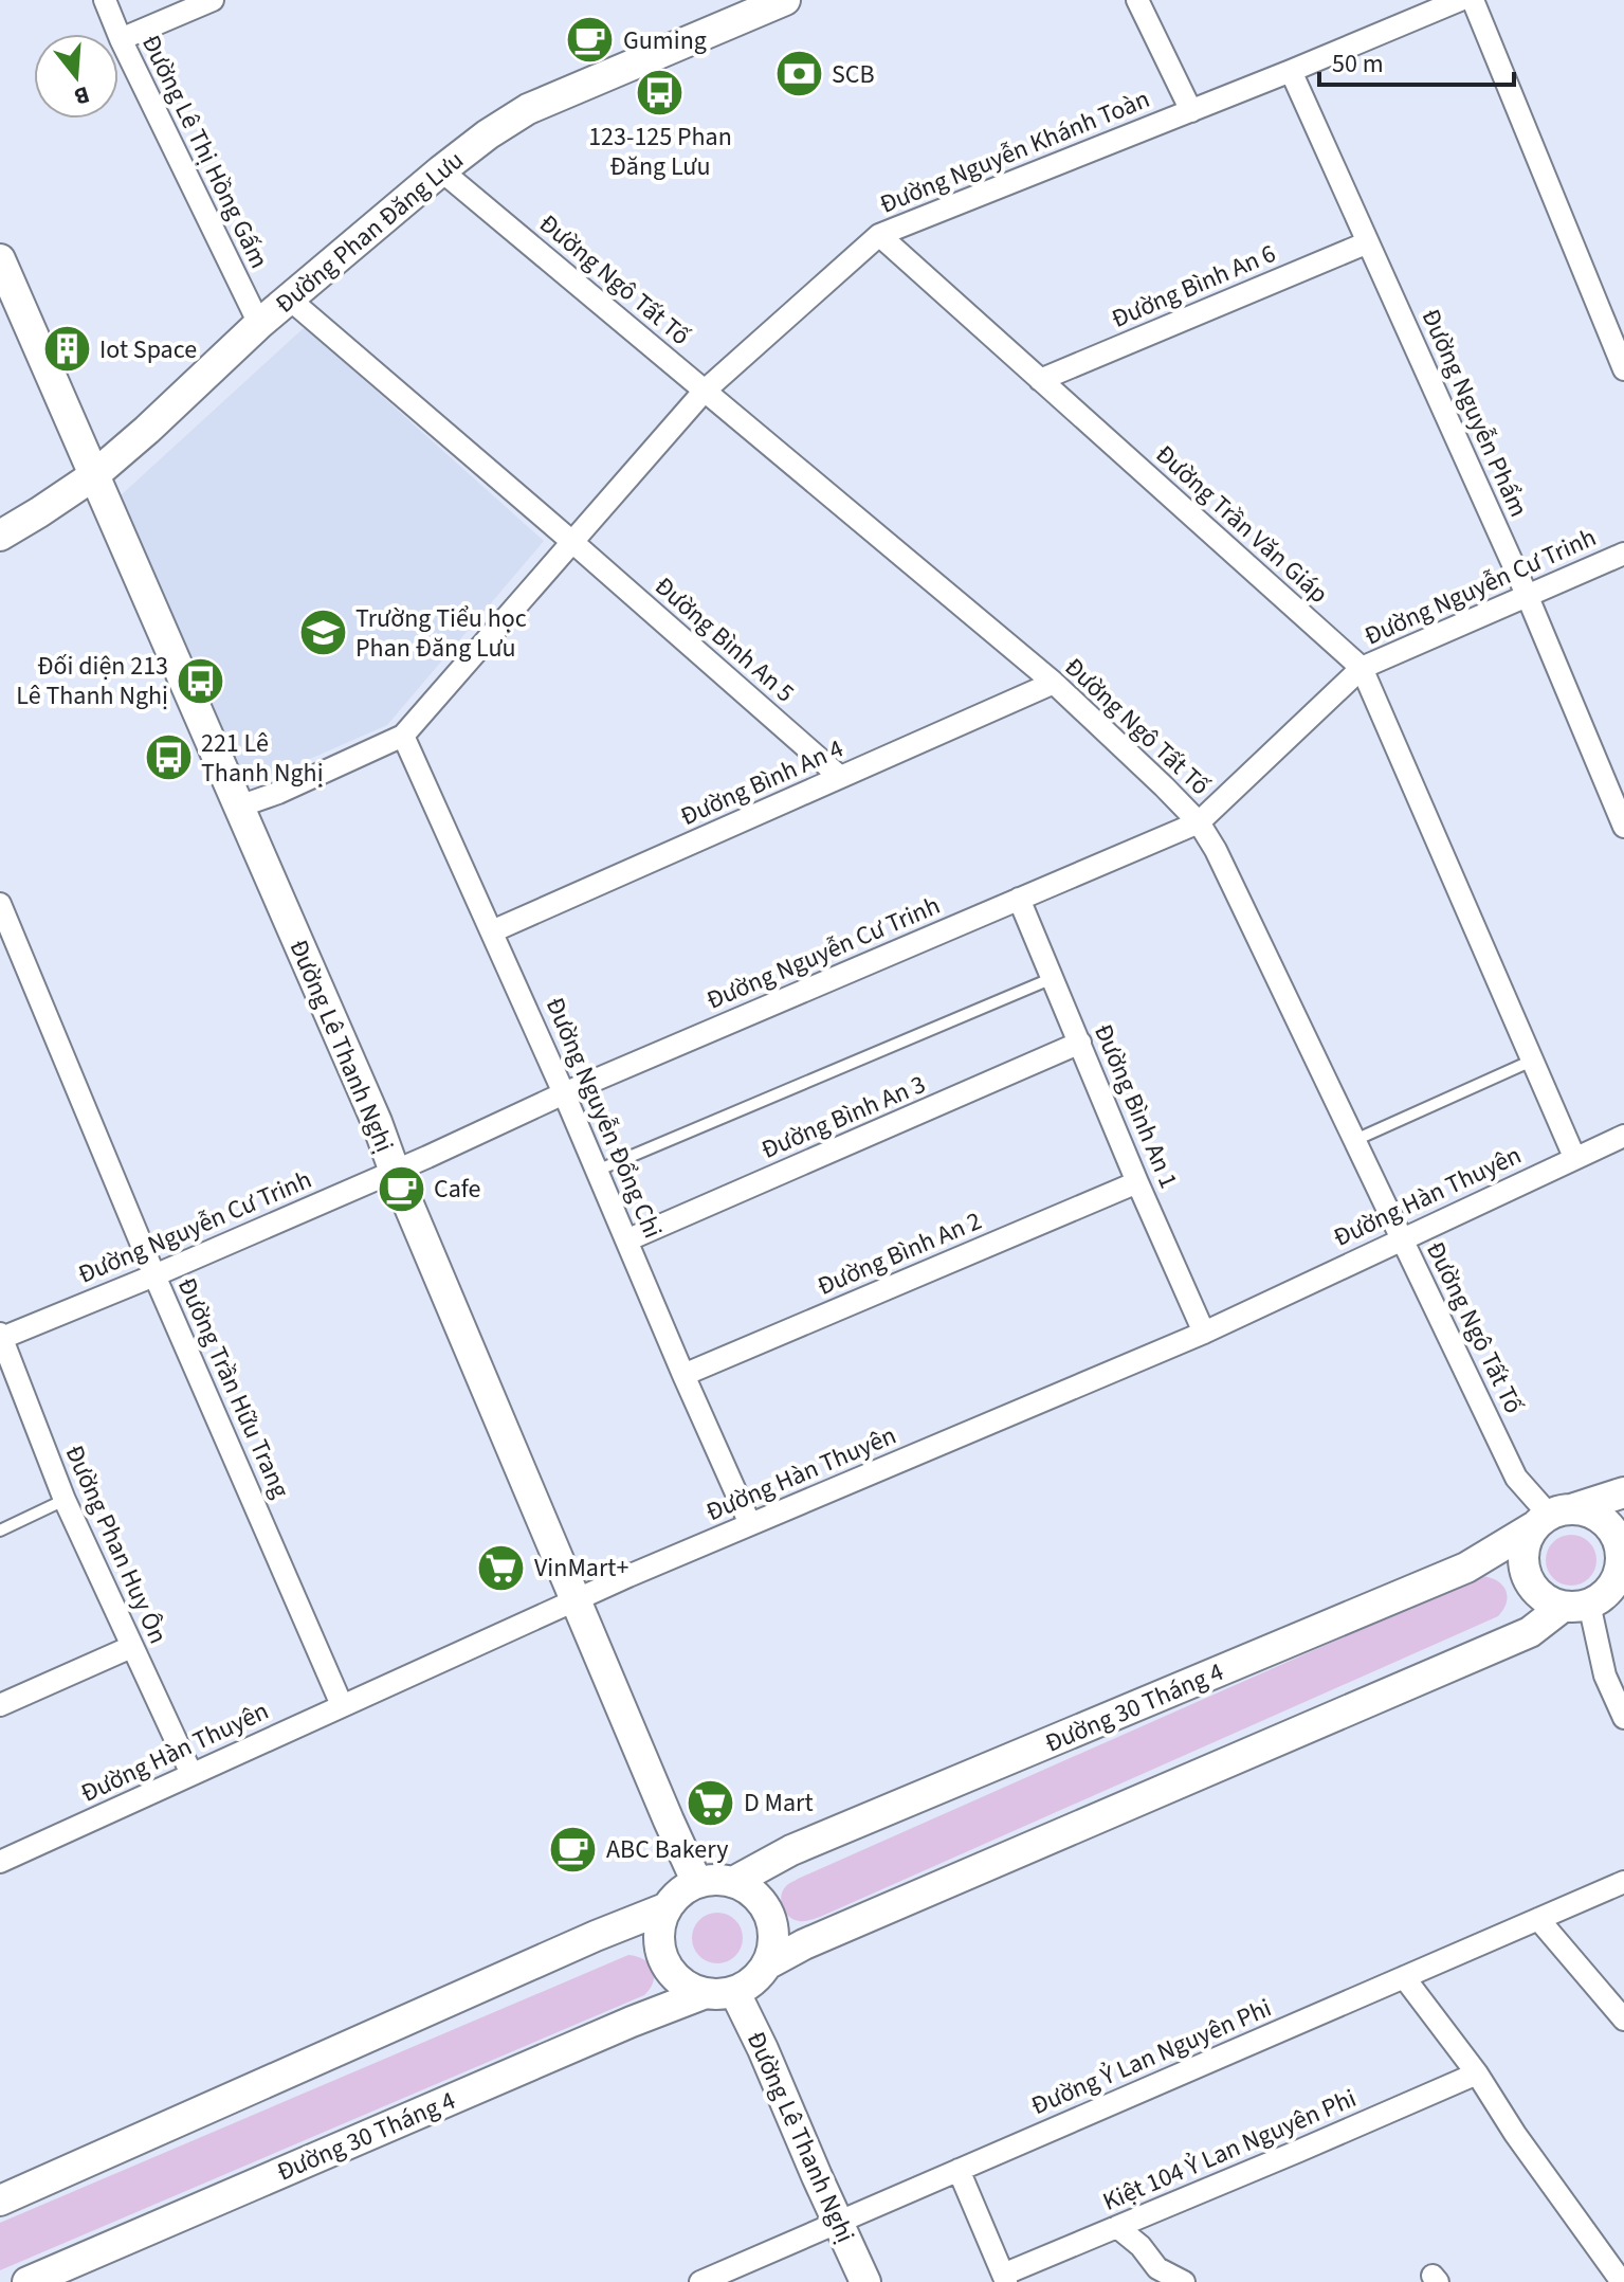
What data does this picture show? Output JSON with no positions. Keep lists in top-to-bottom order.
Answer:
{
  "streets": {
    "street": [
      "Đường Lê Thị Hồng Gấm",
      "Đường Nguyễn Khánh Toàn",
      "Đường Phan Đăng Lưu",
      "Đường Ngô Tất Tố",
      "Đường Bình An 6",
      "Đường Nguyễn Phẩm",
      "Đường Trần Văn Giáp",
      "Đường Nguyễn Cư Trinh",
      "Đường Bình An 5",
      "Đường Bình An 4",
      "Đường Lê Thanh Nghị",
      "Đường Bình An 1",
      "Đường Bình An 3",
      "Đường Nguyễn Đổng Chi",
      "Đường Hàn Thuyên",
      "Đường Bình An 2",
      "Đường Trần Hữu Trang",
      "Đường Phan Huy Ôn",
      "Đường 30 Tháng 4",
      "Đường Ỷ Lan Nguyên Phi",
      "Kiệt 104 Ỷ Lan Nguyên Phi"
    ]
  },
  "crossings": [
    ["Đường Lê Thị Hồng Gấm", "Đường Phan Đăng Lưu"],
    ["Đường Nguyễn Khánh Toàn", "Đường Ngô Tất Tố"],
    ["Đường Nguyễn Khánh Toàn", "Đường Nguyễn Phẩm"],
    ["Đường Nguyễn Khánh Toàn", "Đường Trần Văn Giáp"],
    ["Đường Nguyễn Khánh Toàn", "Đường Bình An 5"],
    ["Đường Nguyễn Khánh Toàn", "Đường Lê Thanh Nghị"],
    ["Đường Nguyễn Khánh Toàn", "Đường Nguyễn Đổng Chi"],
    ["Đường Phan Đăng Lưu", "Đường Ngô Tất Tố"],
    ["Đường Phan Đăng Lưu", "Đường Bình An 5"],
    ["Đường Phan Đăng Lưu", "Đường Lê Thanh Nghị"],
    ["Đường Ngô Tất Tố", "Đường Nguyễn Cư Trinh"],
    ["Đường Ngô Tất Tố", "Đường Bình An 4"],
    ["Đường Ngô Tất Tố", "Đường Hàn Thuyên"],
    ["Đường Ngô Tất Tố", "Đường 30 Tháng 4"],
    ["Đường Bình An 6", "Đường Nguyễn Phẩm"],
    ["Đường Bình An 6", "Đường Trần Văn Giáp"],
    ["Đường Nguyễn Phẩm", "Đường Nguyễn Cư Trinh"],
    ["Đường Trần Văn Giáp", "Đường Nguyễn Cư Trinh"],
    ["Đường Trần Văn Giáp", "Đường Hàn Thuyên"],
    ["Đường Nguyễn Cư Trinh", "Đường Lê Thanh Nghị"],
    ["Đường Nguyễn Cư Trinh", "Đường Bình An 1"],
    ["Đường Nguyễn Cư Trinh", "Đường Nguyễn Đổng Chi"],
    ["Đường Nguyễn Cư Trinh", "Đường Trần Hữu Trang"],
    ["Đường Nguyễn Cư Trinh", "Đường Phan Huy Ôn"],
    ["Đường Bình An 5", "Đường Bình An 4"],
    ["Đường Bình An 4", "Đường Nguyễn Đổng Chi"],
    ["Đường Lê Thanh Nghị", "Đường Hàn Thuyên"],
    ["Đường Lê Thanh Nghị", "Đường 30 Tháng 4"],
    ["Đường Lê Thanh Nghị", "Đường Ỷ Lan Nguyên Phi"],
    ["Đường Bình An 1", "Đường Bình An 3"],
    ["Đường Bình An 1", "Đường Hàn Thuyên"],
    ["Đường Bình An 1", "Đường Bình An 2"],
    ["Đường Bình An 3", "Đường Nguyễn Đổng Chi"],
    ["Đường Nguyễn Đổng Chi", "Đường Hàn Thuyên"],
    ["Đường Nguyễn Đổng Chi", "Đường Bình An 2"],
    ["Đường Hàn Thuyên", "Đường Trần Hữu Trang"],
    ["Đường Hàn Thuyên", "Đường Phan Huy Ôn"]
  ],
  "places": {
    "cafe": ["Guming", "Cafe", "ABC Bakery"],
    "bank": ["SCB"],
    "bus stop": ["123-125 Phan Đăng Lưu", "Đối diện 213 Lê Thanh Nghị", "221 Lê Thanh Nghị"],
    "building": ["Iot Space"],
    "school or university": ["Trường Tiểu học Phan Đăng Lưu"],
    "supermarket": ["VinMart+", "D Mart"]
  },
  "scale_bar": "50 m",
  "north": "bottom"
}
